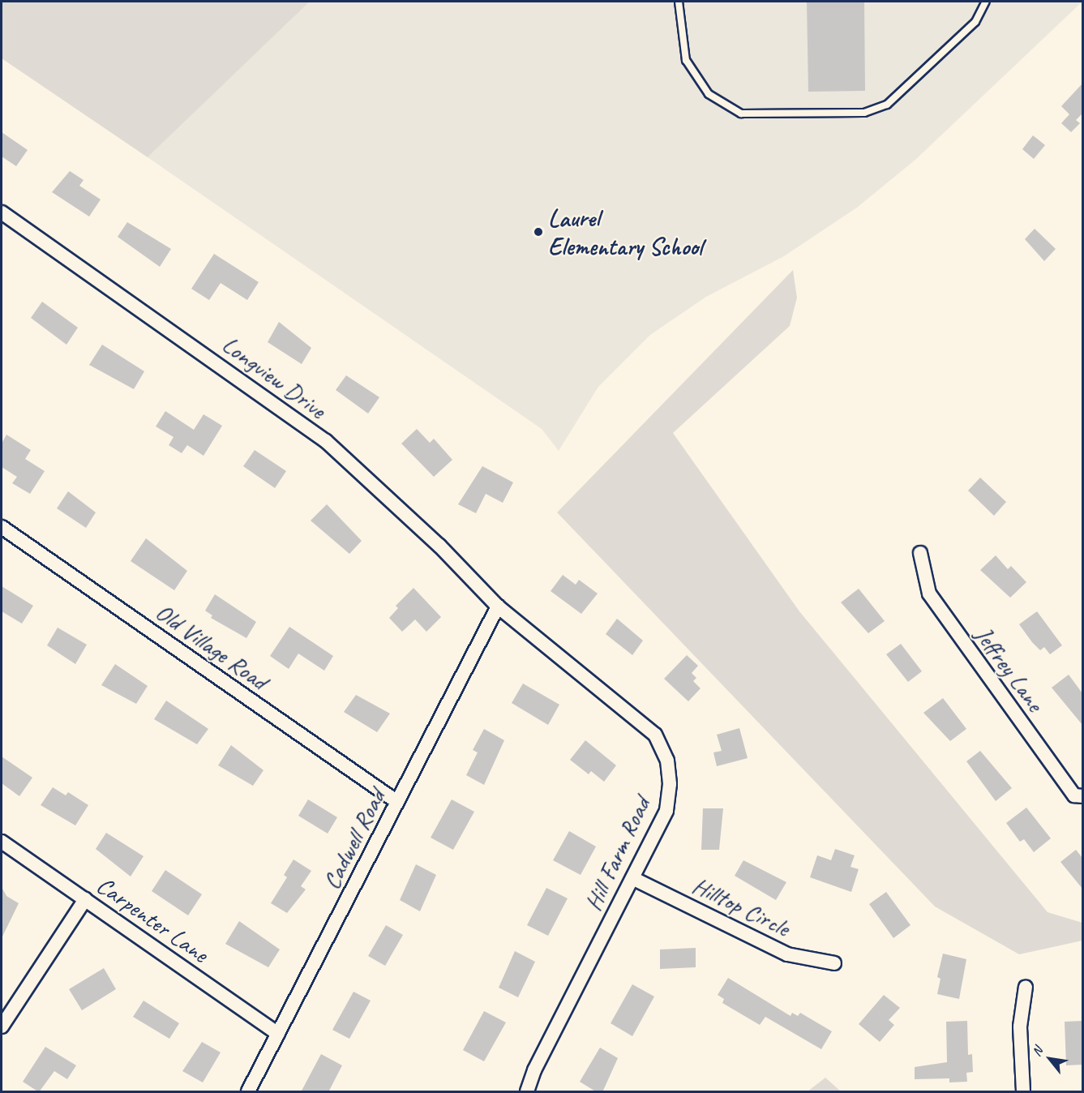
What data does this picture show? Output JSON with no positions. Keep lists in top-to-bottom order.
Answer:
{
  "streets": {
    "street": [
      "Longview Drive",
      "Old Village Road",
      "Jeffrey Lane",
      "Cadwell Road",
      "Hill Farm Road",
      "Hilltop Circle",
      "Carpenter Lane"
    ]
  },
  "crossings": [
    ["Longview Drive", "Cadwell Road"],
    ["Longview Drive", "Hill Farm Road"],
    ["Old Village Road", "Cadwell Road"],
    ["Cadwell Road", "Hill Farm Road"],
    ["Cadwell Road", "Carpenter Lane"],
    ["Hill Farm Road", "Hilltop Circle"]
  ],
  "places": ["Laurel Elementary School"],
  "north": "top left"
}
